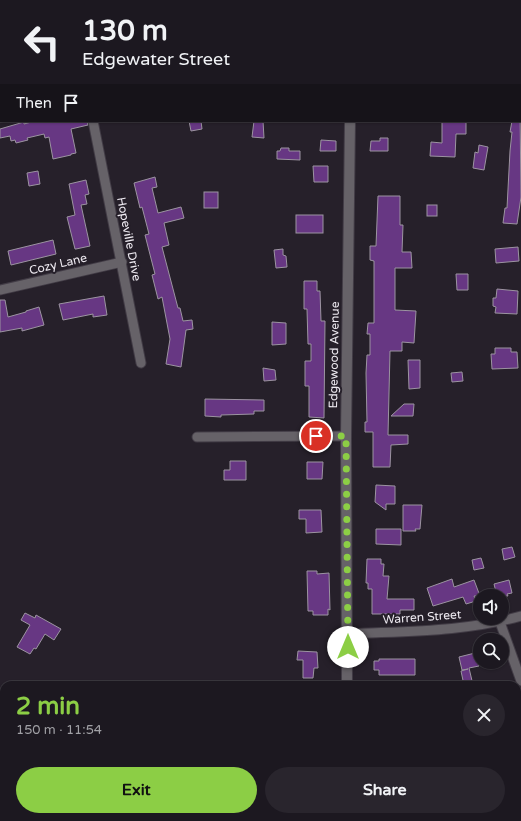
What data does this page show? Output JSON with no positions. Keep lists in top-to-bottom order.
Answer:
{
  "streets": {
    "street": [
      "Hopeville Drive",
      "Cozy Lane",
      "Edgewood Avenue",
      "Warren Street"
    ]
  },
  "crossings": [
    ["Hopeville Drive", "Cozy Lane"],
    ["Edgewood Avenue", "Warren Street"]
  ],
  "page": {
    "turn": ["130 m", "Edgewater Street"],
    "then": "Then",
    "heading": ["2 min", "150 m · 11:54"],
    "buttons": ["Exit", "Share"]
  }
}
